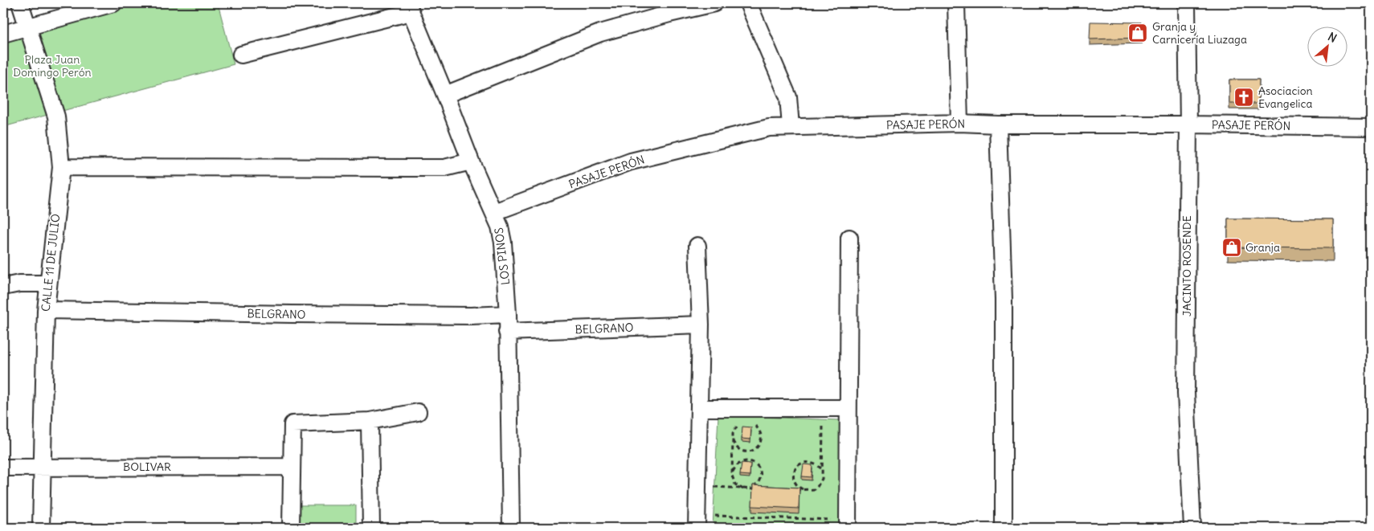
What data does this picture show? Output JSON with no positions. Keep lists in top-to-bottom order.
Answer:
{
  "streets": {
    "street": [
      "PASAJE PERÓN",
      "LOS PINOS",
      "CALLE 11 DE JULIO",
      "JACINTO ROSENDE",
      "BELGRANO",
      "BOLIVAR"
    ]
  },
  "crossings": [
    ["PASAJE PERÓN", "LOS PINOS"],
    ["PASAJE PERÓN", "JACINTO ROSENDE"],
    ["LOS PINOS", "BELGRANO"],
    ["CALLE 11 DE JULIO", "BELGRANO"],
    ["CALLE 11 DE JULIO", "BOLIVAR"]
  ],
  "parks": ["Plaza Juan Domingo Perón"],
  "places": {
    "shop": ["Granja y Carnicería Liuzaga", "Granja"],
    "church": ["Asociacion Evangelica"]
  },
  "north": "top right"
}
